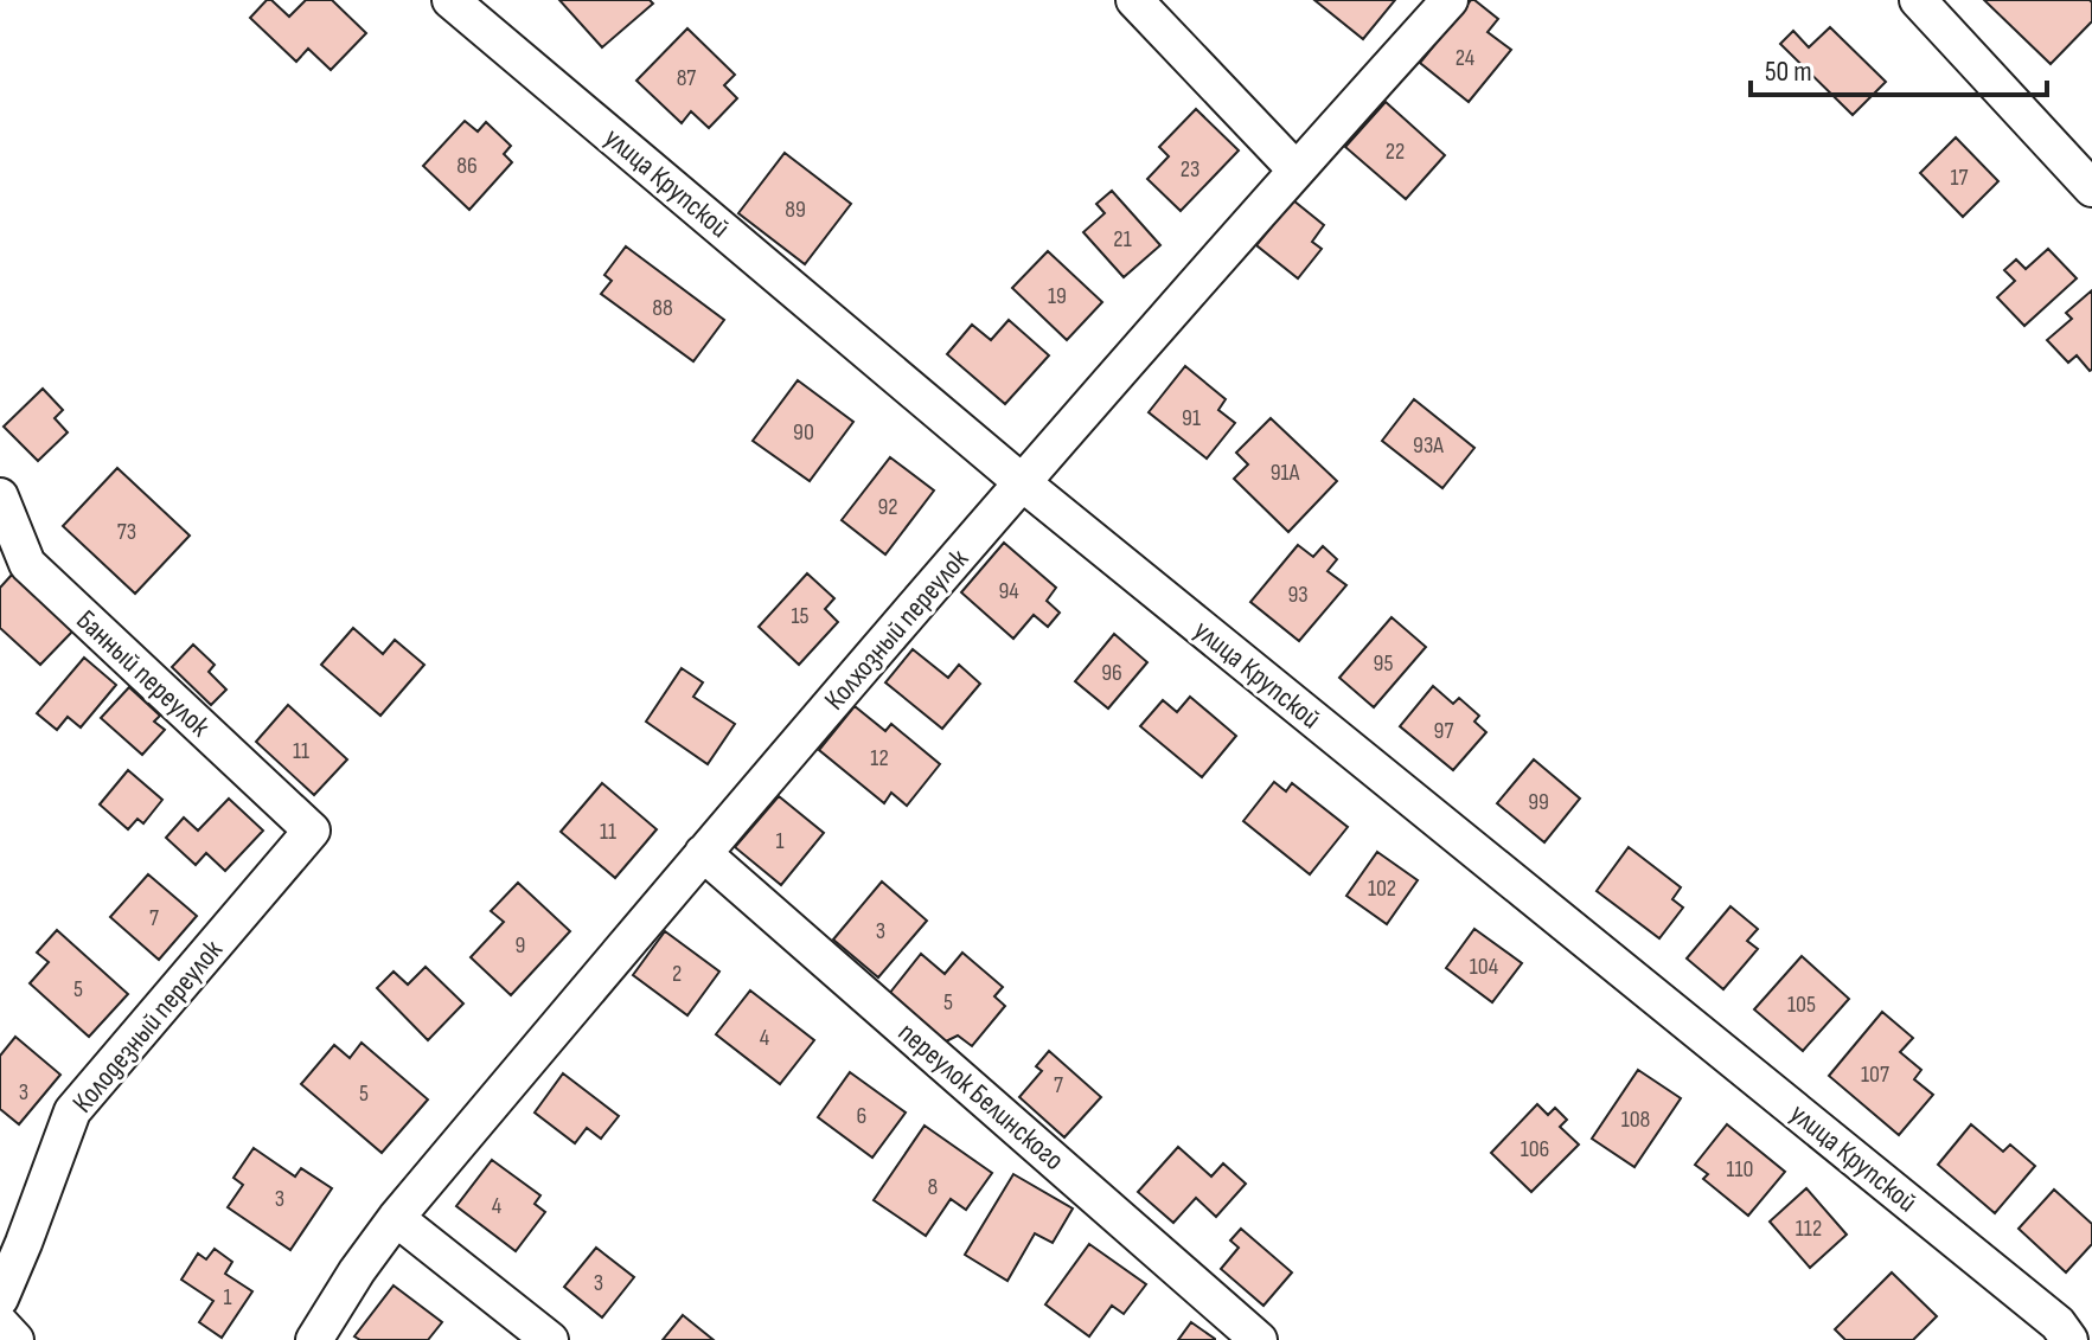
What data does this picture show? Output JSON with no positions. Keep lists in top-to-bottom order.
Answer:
{
  "streets": {
    "street": [
      "улица Крупской",
      "Колхозный переулок",
      "Банный переулок",
      "Колодезный переулок",
      "переулок Белинского"
    ]
  },
  "crossings": [
    ["улица Крупской", "Колхозный переулок"],
    ["Колхозный переулок", "переулок Белинского"],
    ["Банный переулок", "Колодезный переулок"]
  ],
  "house_numbers": [
    "24",
    "87",
    "22",
    "86",
    "23",
    "17",
    "89",
    "21",
    "19",
    "88",
    "91",
    "90",
    "93А",
    "91А",
    "92",
    "73",
    "94",
    "93",
    "15",
    "95",
    "96",
    "97",
    "11",
    "12",
    "99",
    "11",
    "1",
    "102",
    "7",
    "3",
    "9",
    "104",
    "2",
    "5",
    "5",
    "105",
    "4",
    "107",
    "7",
    "3",
    "5",
    "6",
    "108",
    "106",
    "110",
    "8",
    "3",
    "4",
    "112",
    "3",
    "1"
  ],
  "scale_bar": "50 m"
}
